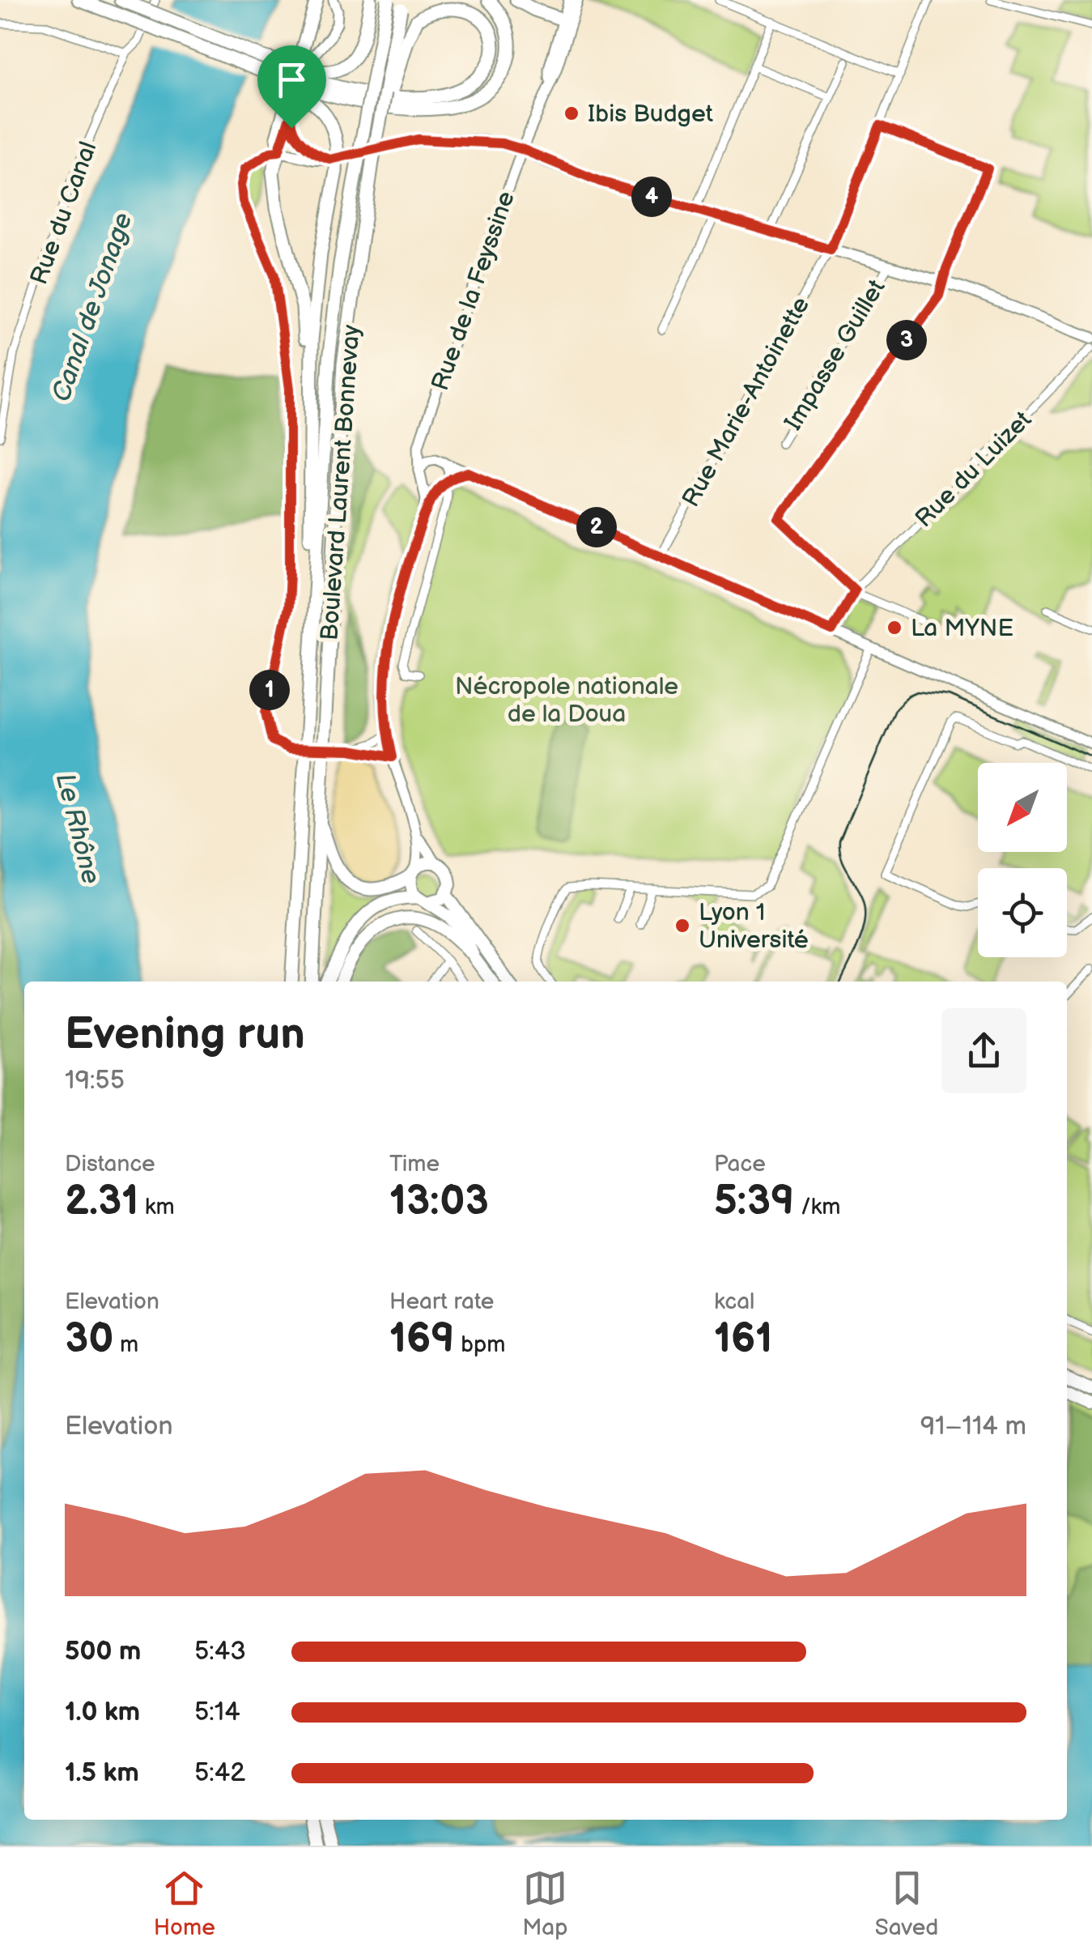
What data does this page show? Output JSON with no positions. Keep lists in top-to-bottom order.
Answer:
{
  "streets": {
    "highway": ["Boulevard Laurent Bonnevay"],
    "street": [
      "Rue du Canal",
      "Rue de la Feyssine",
      "Impasse Guillet",
      "Rue Marie-Antoinette",
      "Rue du Luizet"
    ]
  },
  "water": ["Canal de Jonage", "Le Rhône"],
  "parks": ["Nécropole nationale de la Doua"],
  "places": ["Ibis Budget", "La MYNE", "Lyon 1 Université"],
  "north": "bottom left",
  "page": {
    "pins": [
      "4",
      "3",
      "2",
      "1"
    ],
    "heading": ["Evening run", "19:55"],
    "stats": [
      ["Distance", "2.31 km"],
      ["Time", "13:03"],
      ["Pace", "5:39 /km"],
      ["Elevation", "30 m"],
      ["Heart rate", "169 bpm"],
      ["kcal", "161"]
    ],
    "chart": ["Elevation", "91–114 m"],
    "list": [
      {
        "name": "500 m",
        "note": "5:43"
      },
      {
        "name": "1.0 km",
        "note": "5:14"
      },
      {
        "name": "1.5 km",
        "note": "5:42"
      }
    ],
    "tabs": ["Home", "Map", "Saved"]
  }
}
